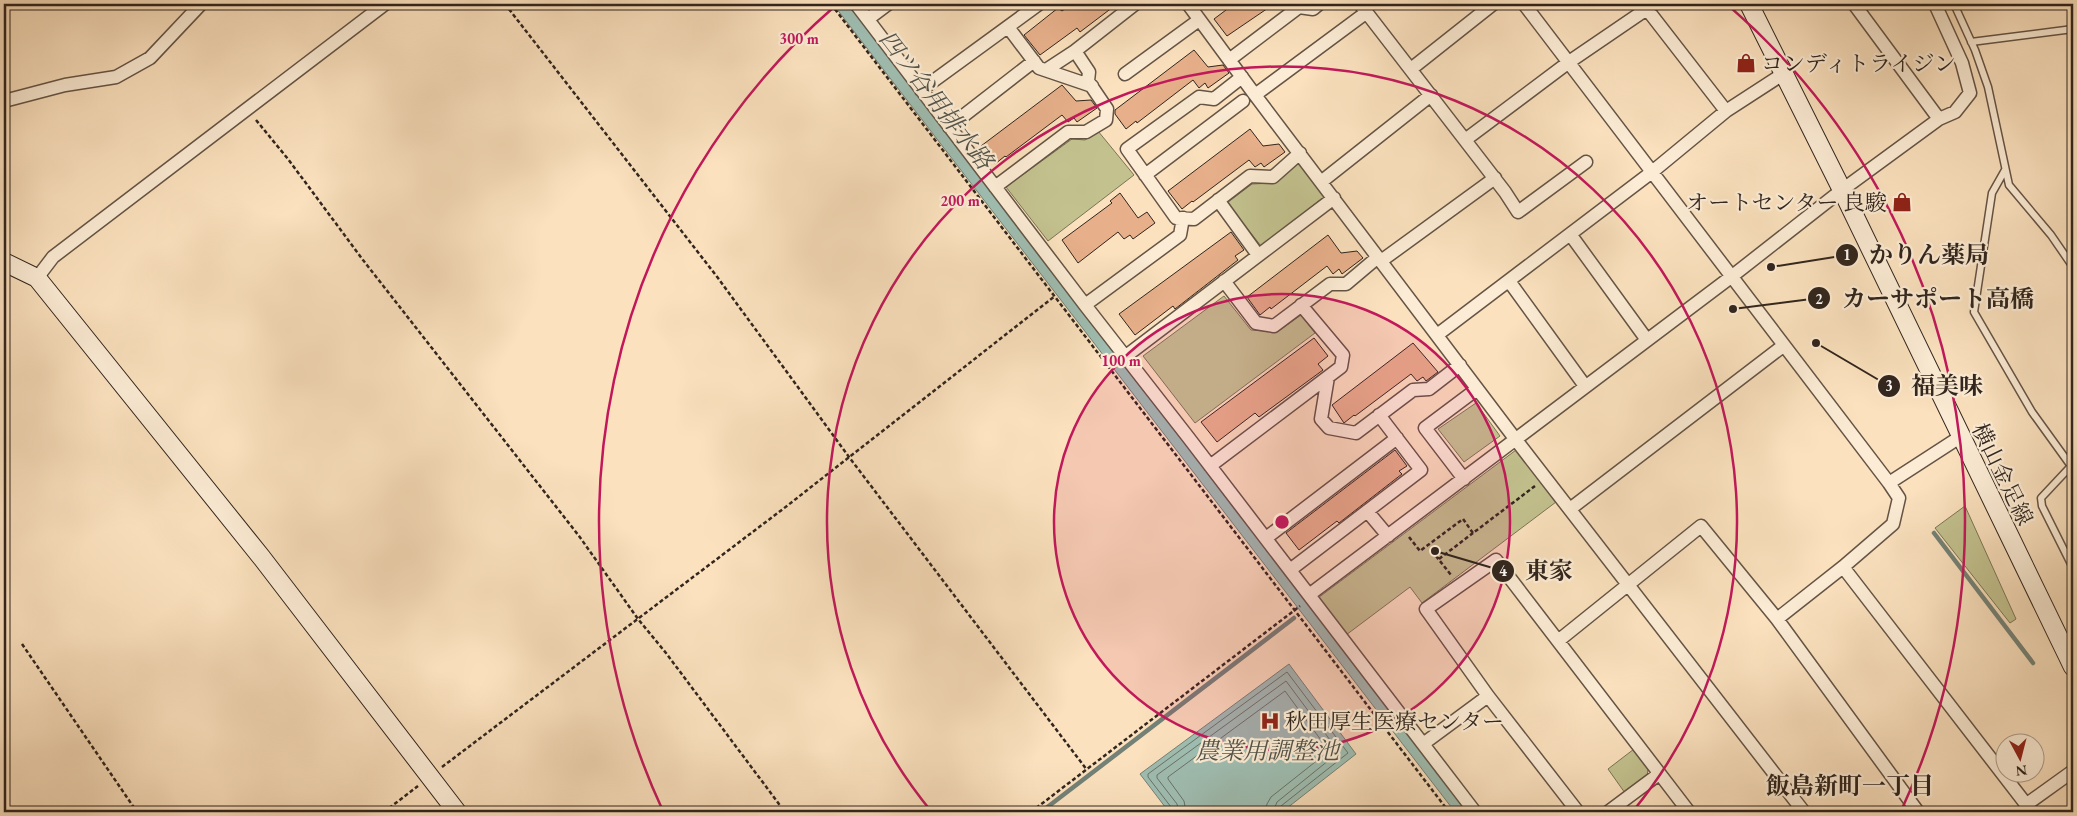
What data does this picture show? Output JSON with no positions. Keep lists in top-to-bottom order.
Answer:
{
  "streets": {
    "street": ["横山金足線"]
  },
  "districts": ["飯島新町一丁目"],
  "water": ["四ツ谷用排水路", "農業用調整池"],
  "places": {
    "shop": ["コンディトライジン", "オートセンター 良駿"],
    "other": [
      "かりん薬局",
      "カーサポート高橋",
      "福美味",
      "東家"
    ],
    "hospital": ["秋田厚生医療センター"]
  },
  "north": "bottom",
  "rings": ["300 m", "200 m", "100 m"]
}
